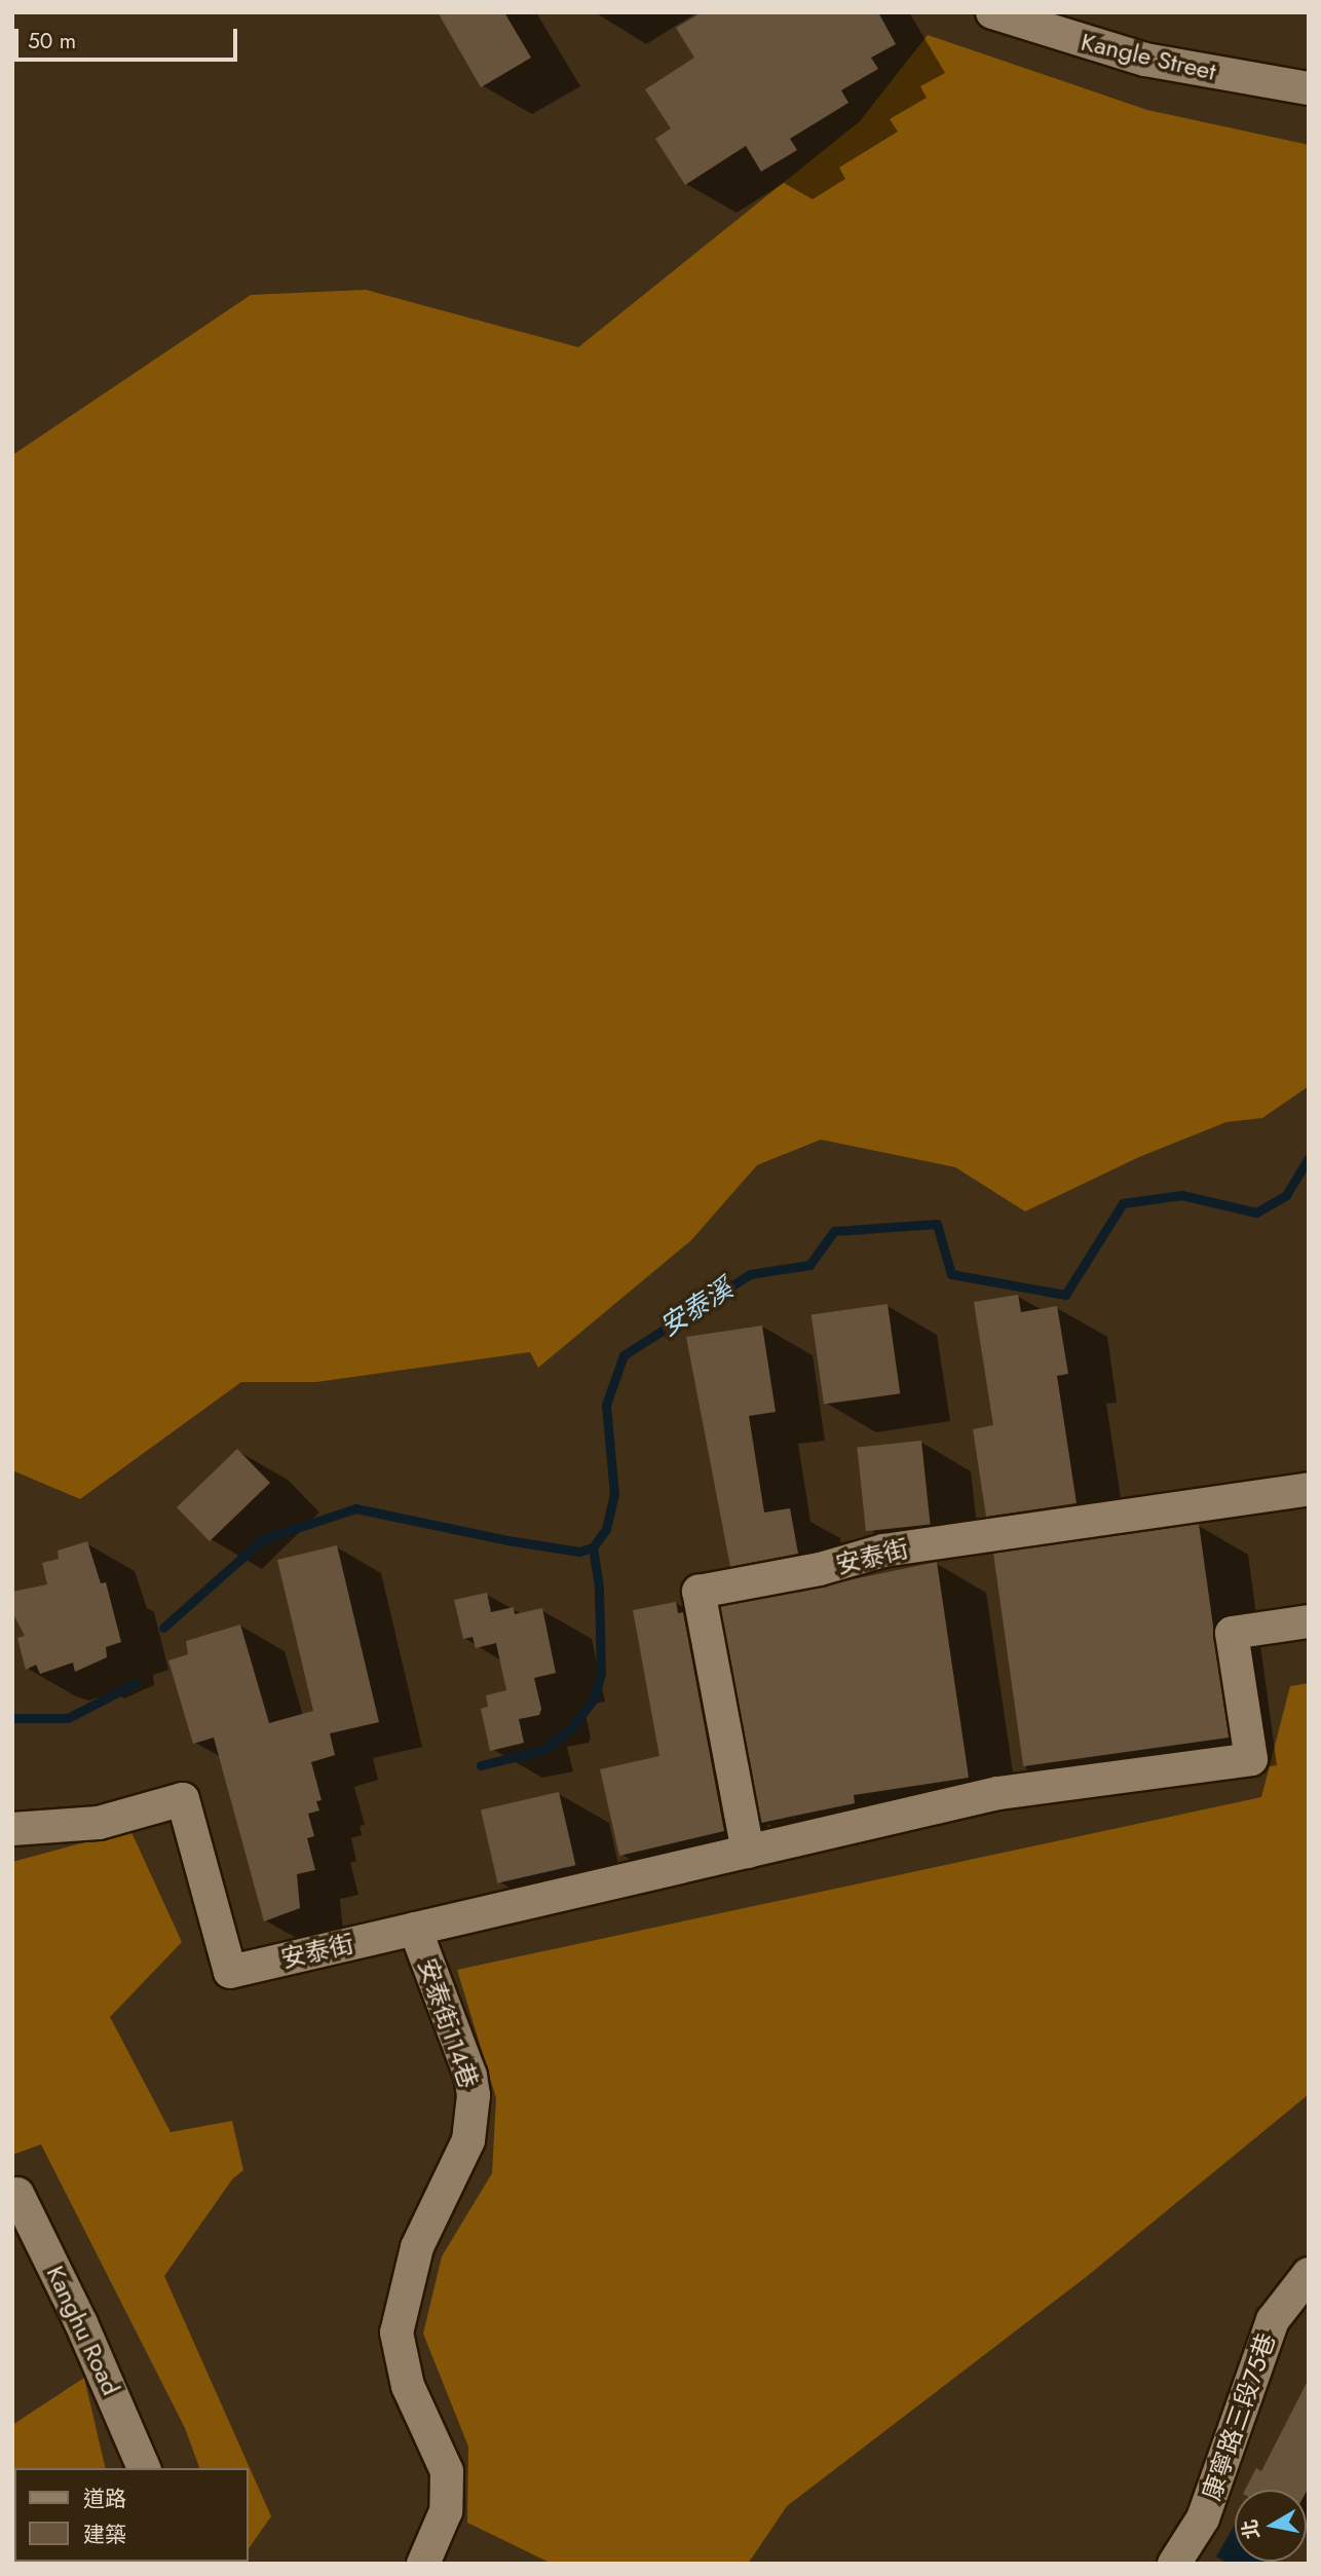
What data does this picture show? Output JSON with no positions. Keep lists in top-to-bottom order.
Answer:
{
  "streets": {
    "street": [
      "Kangle Street",
      "安泰街",
      "安泰街114巷",
      "Kanghu Road",
      "康寧路三段75巷"
    ]
  },
  "crossings": [
    ["安泰街", "安泰街114巷"]
  ],
  "water": ["安泰溪"],
  "legend": ["道路", "建築"],
  "scale_bar": "50 m",
  "north": "left"
}
